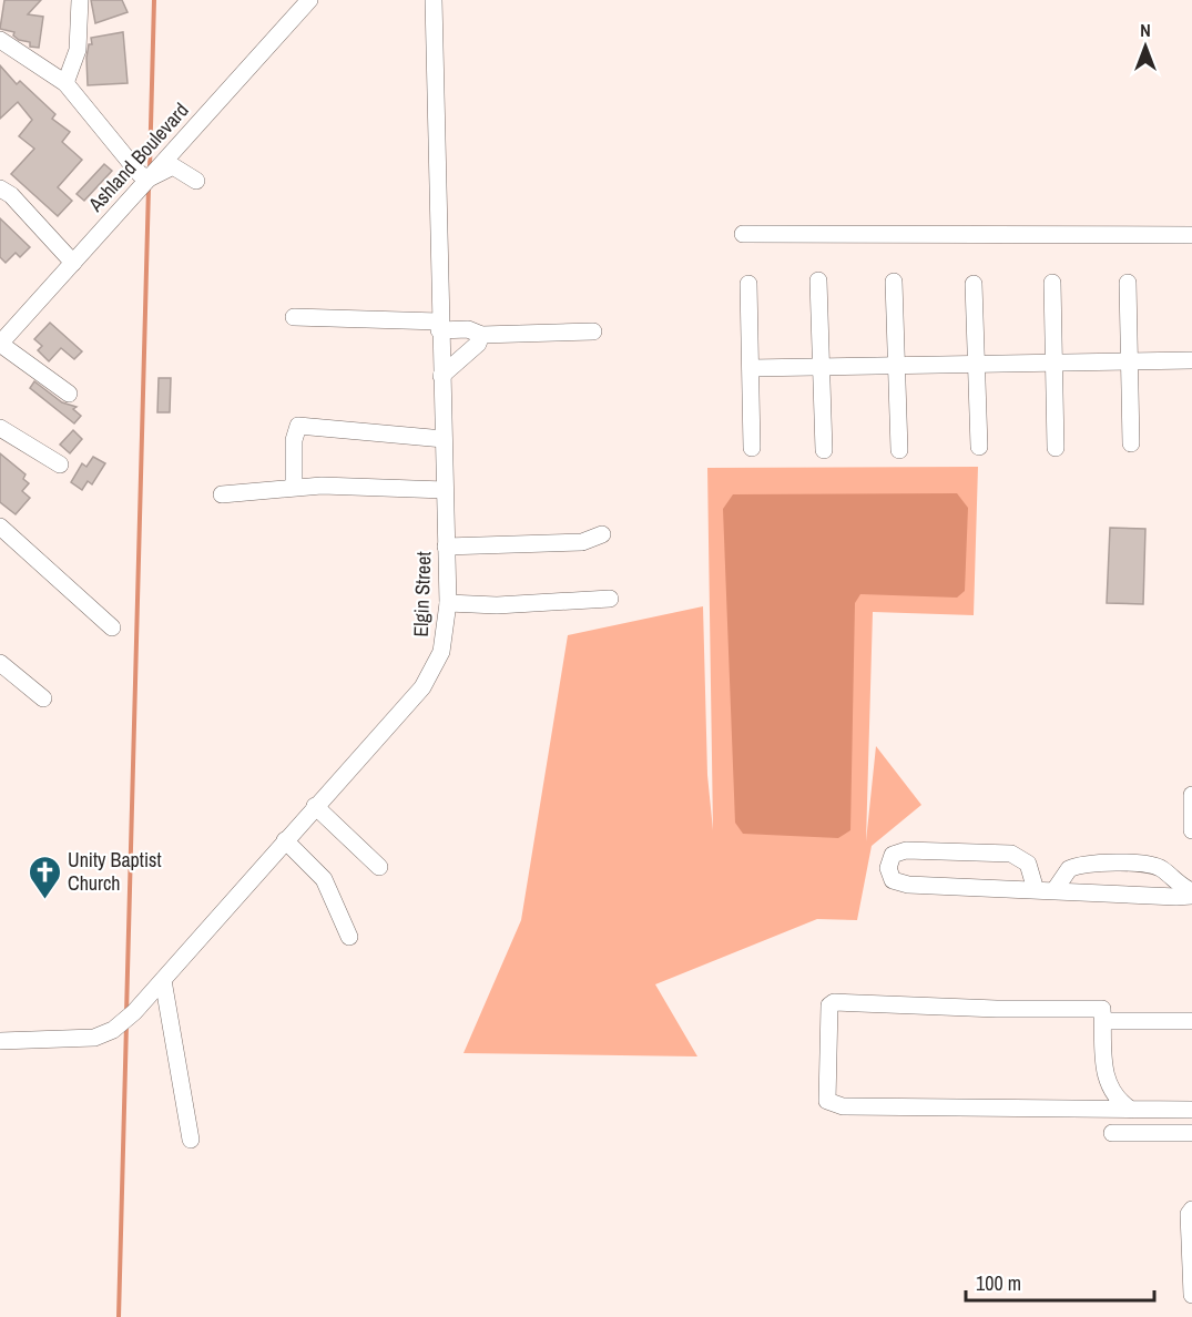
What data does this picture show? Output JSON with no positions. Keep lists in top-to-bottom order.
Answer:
{
  "streets": {
    "street": ["Ashland Boulevard", "Elgin Street"]
  },
  "places": {
    "church": ["Unity Baptist Church"]
  },
  "scale_bar": "100 m",
  "north": "top"
}
